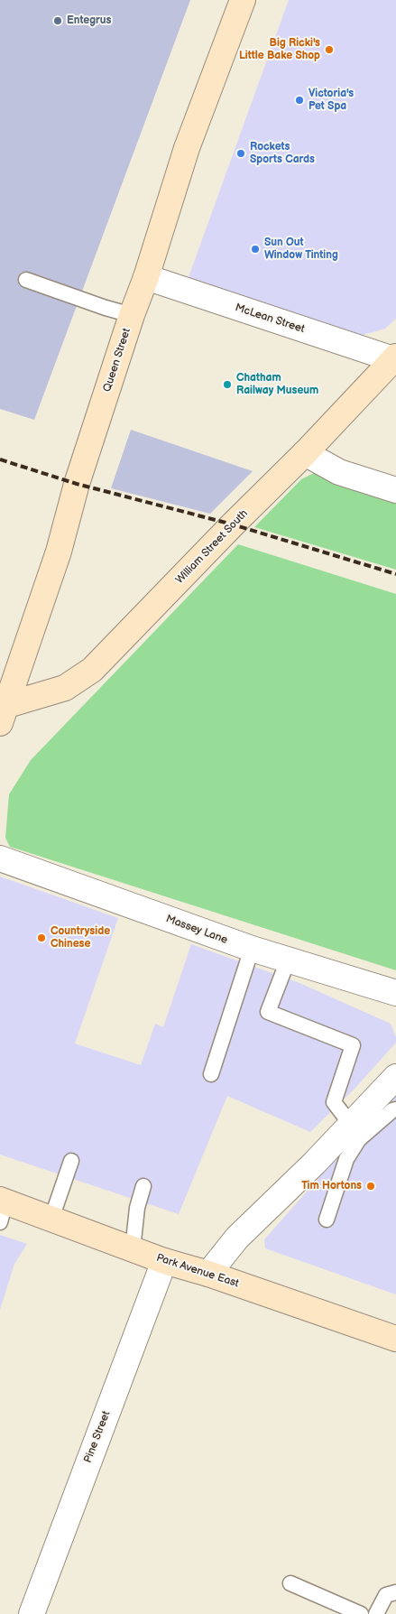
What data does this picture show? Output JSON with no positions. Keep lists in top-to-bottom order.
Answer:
{
  "streets": {
    "main road": ["Queen Street", "William Street South", "Park Avenue East"],
    "street": ["McLean Street", "Massey Lane", "Pine Street"]
  },
  "crossings": [
    ["McLean Street", "Queen Street"],
    ["McLean Street", "William Street South"],
    ["Queen Street", "William Street South"],
    ["Park Avenue East", "Pine Street"]
  ],
  "places": [
    "Entegrus",
    "Big Ricki's Little Bake Shop",
    "Victoria's Pet Spa",
    "Rockets Sports Cards",
    "Sun Out Window Tinting",
    "Chatham Railway Museum",
    "Countryside Chinese",
    "Tim Hortons"
  ]
}
